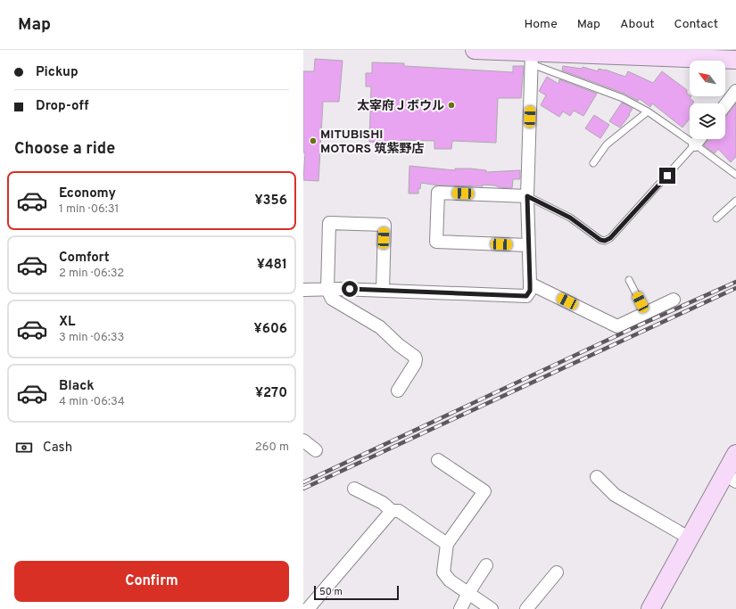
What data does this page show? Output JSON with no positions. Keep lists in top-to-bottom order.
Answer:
{
  "places": ["太宰府Ｊボウル", "MITUBISHI MOTORS 筑紫野店"],
  "scale_bar": "50 m",
  "north": "top left",
  "page": {
    "header": "Map",
    "nav": [
      "Home",
      "Map",
      "About",
      "Contact"
    ],
    "banner": ["Pickup", "Drop-off"],
    "heading": "Choose a ride",
    "list": [
      {
        "name": "Economy",
        "note": "1 min · 06:31",
        "value": "¥356"
      },
      {
        "name": "Comfort",
        "note": "2 min · 06:32",
        "value": "¥481"
      },
      {
        "name": "XL",
        "note": "3 min · 06:33",
        "value": "¥606"
      },
      {
        "name": "Black",
        "note": "4 min · 06:34",
        "value": "¥270"
      }
    ],
    "pay": ["Cash", "260 m"],
    "buttons": "Confirm",
    "scale": "50 m"
  }
}
